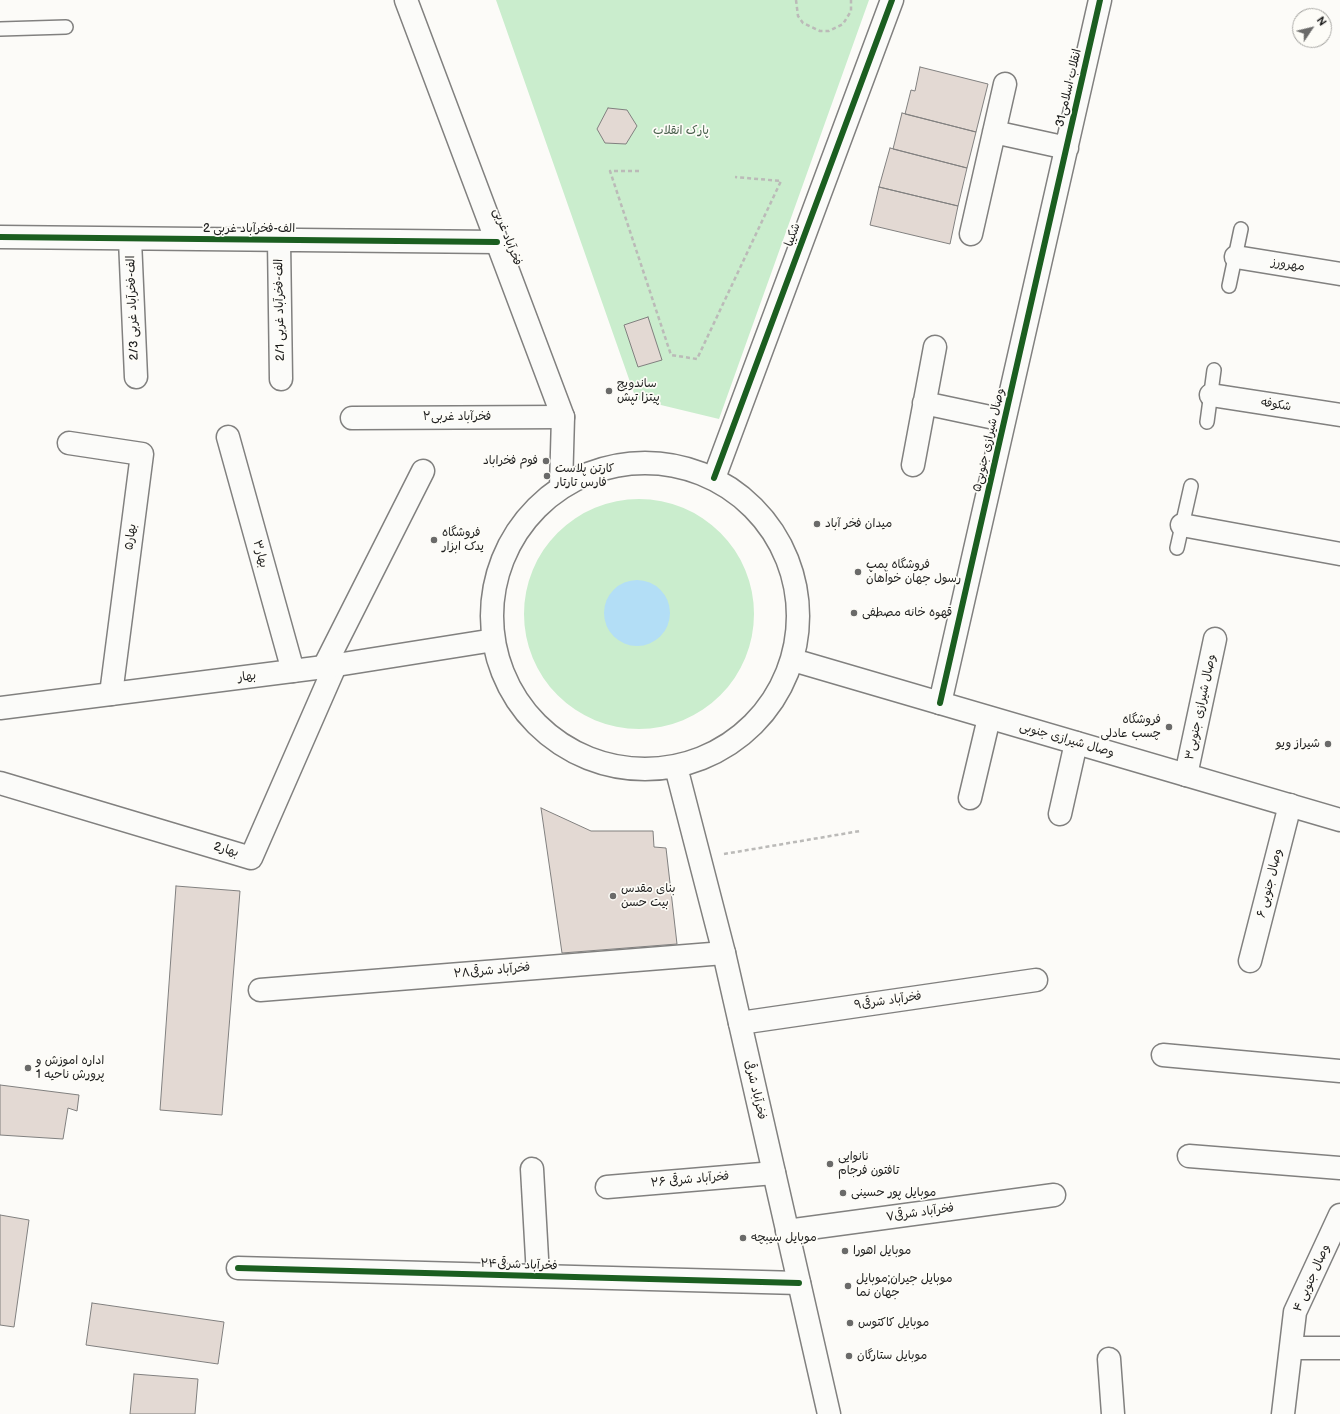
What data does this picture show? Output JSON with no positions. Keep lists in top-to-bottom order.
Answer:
{
  "streets": {
    "street": [
      "31انقلاب اسلامی",
      "2 الف-فخرآباد غربی",
      "شکیبا",
      "فخرآباد غربی",
      "مهرورز",
      "2/3 الف-فخرآباد غربی",
      "2/1 الف-فخرآباد غربی",
      "شکوفه",
      "۲فخرآباد غربی",
      "۵وصال شیرازی جنوبی",
      "بهار۵",
      "بهار۳",
      "بهار",
      "۳وصال شیرازی جنوبی",
      "وصال شیرازی جنوبی",
      "2بهار",
      "وصال جنوبی ۶",
      "فخرآباد شرقی۲۸",
      "فخرآباد شرقی۹",
      "فخرآباد شرقی",
      "۲۶ فخرآباد شرقی",
      "فخرآباد شرقی۷",
      "فخرآباد شرقی۲۴",
      "وصال جنوبی ۴"
    ]
  },
  "crossings": [
    ["31انقلاب اسلامی", "۵وصال شیرازی جنوبی"],
    ["2 الف-فخرآباد غربی", "فخرآباد غربی"],
    ["2 الف-فخرآباد غربی", "2/3 الف-فخرآباد غربی"],
    ["2 الف-فخرآباد غربی", "2/1 الف-فخرآباد غربی"],
    ["فخرآباد غربی", "۲فخرآباد غربی"],
    ["۵وصال شیرازی جنوبی", "وصال شیرازی جنوبی"],
    ["بهار۵", "بهار"],
    ["بهار۳", "بهار"],
    ["بهار", "2بهار"],
    ["۳وصال شیرازی جنوبی", "وصال شیرازی جنوبی"],
    ["وصال شیرازی جنوبی", "وصال جنوبی ۶"],
    ["فخرآباد شرقی۲۸", "فخرآباد شرقی"],
    ["فخرآباد شرقی۹", "فخرآباد شرقی"],
    ["فخرآباد شرقی", "۲۶ فخرآباد شرقی"],
    ["فخرآباد شرقی", "فخرآباد شرقی۷"],
    ["فخرآباد شرقی", "فخرآباد شرقی۲۴"]
  ],
  "parks": ["پارک انقلاب"],
  "places": [
    "ساندویچ پیتزا تپش",
    "فوم فخراباد",
    "کارتن پلاست فارس تارتار",
    "میدان فخر آباد",
    "فروشگاه یدک ابزار",
    "فروشگاه پمپ رسول جهان خواهان",
    "قهوه خانه مصطفی",
    "فروشگاه چسب عادلی",
    "شیراز ویو",
    "بنای مقدس بیت حسن",
    "اداره اموزش و پرورش ناحیه 1",
    "نانوایی تافتون فرجام",
    "موبایل پور حسینی",
    "موبایل سیبچه",
    "موبایل اهورا",
    "موبایل جیران;موبایل جهان نما",
    "موبایل کاکتوس",
    "موبایل ستارگان"
  ],
  "north": "top right"
}
